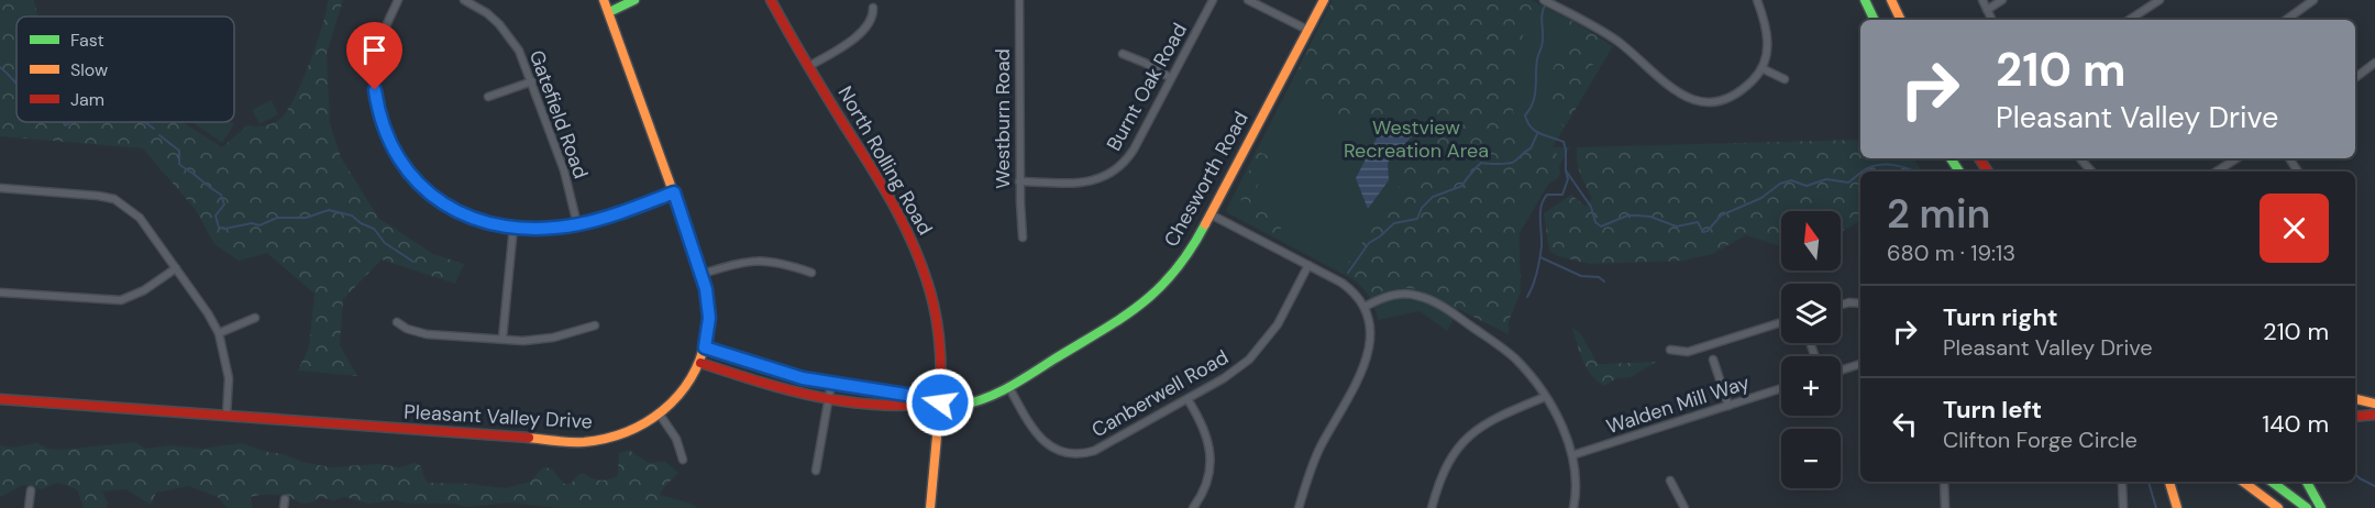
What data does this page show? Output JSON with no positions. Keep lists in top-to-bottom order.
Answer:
{
  "streets": {
    "main road": ["North Rolling Road", "Chesworth Road", "Pleasant Valley Drive"],
    "street": [
      "Burnt Oak Road",
      "Gatefield Road",
      "Westburn Road",
      "Canberwell Road",
      "Walden Mill Way"
    ]
  },
  "crossings": [
    ["Burnt Oak Road", "Westburn Road"],
    ["North Rolling Road", "Chesworth Road"],
    ["Chesworth Road", "Canberwell Road"],
    ["Chesworth Road", "Pleasant Valley Drive"]
  ],
  "parks": ["Westview Recreation Area"],
  "legend": ["Fast", "Slow", "Jam"],
  "north": "top",
  "page": {
    "turn": ["210 m", "Pleasant Valley Drive"],
    "heading": ["2 min", "680 m · 19:13"],
    "map_buttons": ["+", "−"],
    "list": [
      {
        "name": "Turn right",
        "note": "Pleasant Valley Drive",
        "value": "210 m"
      },
      {
        "name": "Turn left",
        "note": "Clifton Forge Circle",
        "value": "140 m"
      }
    ]
  }
}
